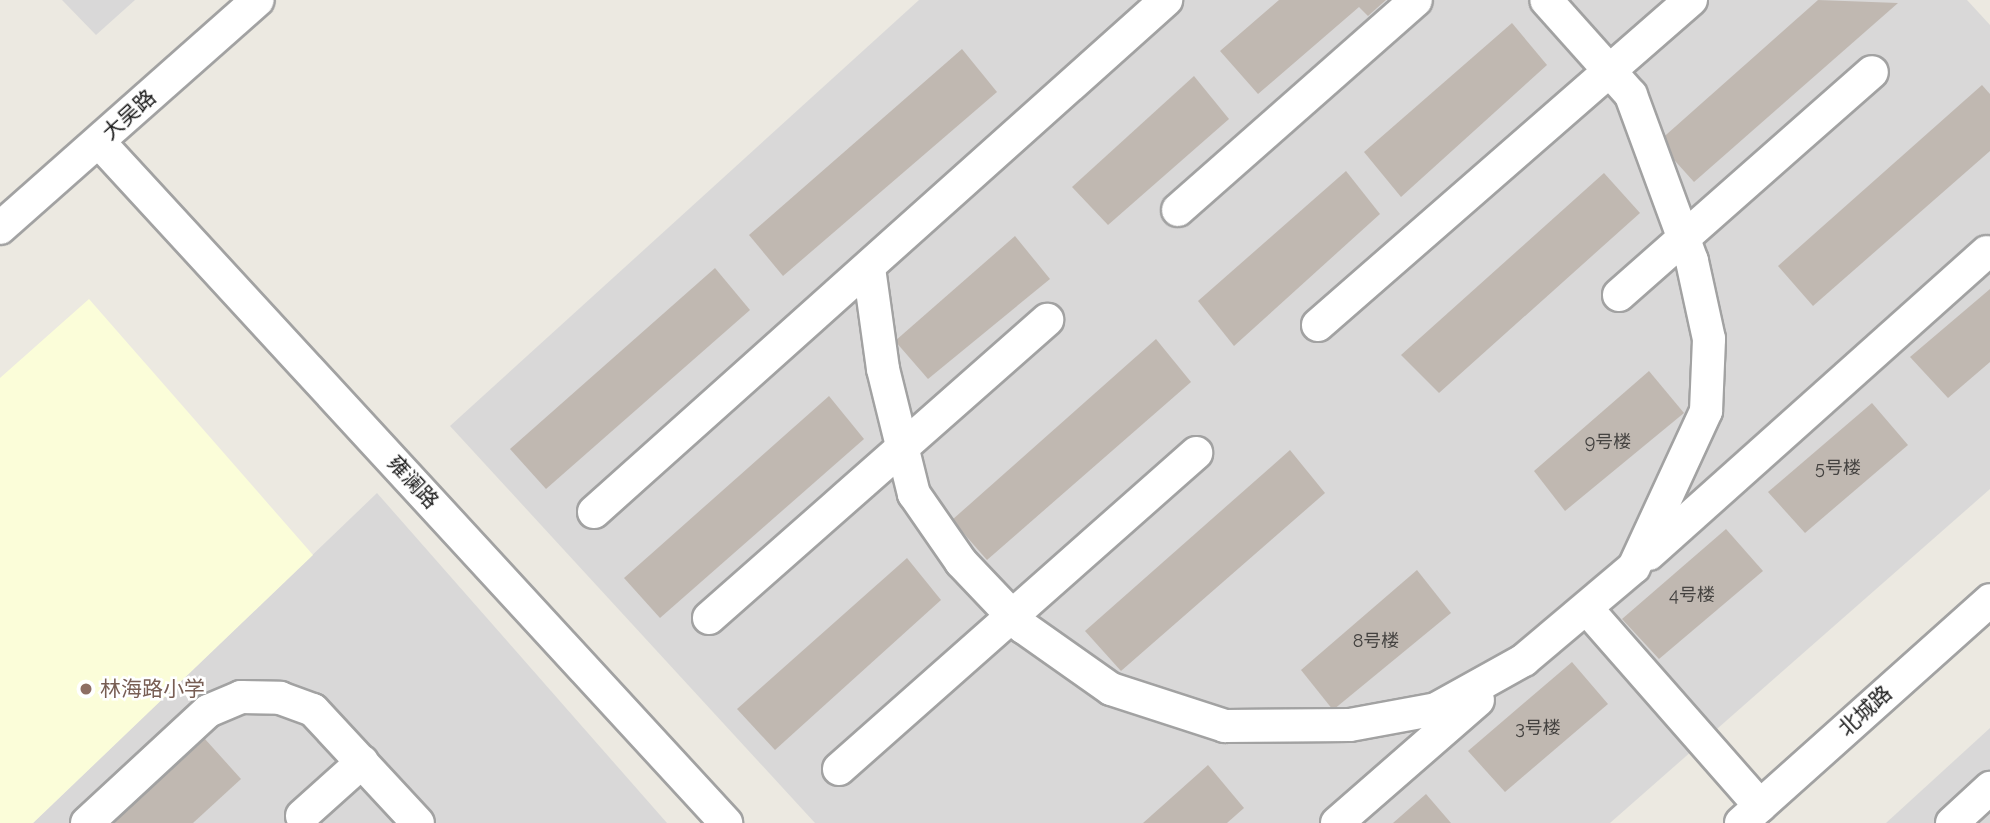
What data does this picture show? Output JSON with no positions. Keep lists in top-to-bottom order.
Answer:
{
  "streets": {
    "street": ["大吴路", "雍澜路", "北城路"]
  },
  "crossings": [
    ["大吴路", "雍澜路"]
  ],
  "places": ["林海路小学"],
  "house_numbers": [
    "9号楼",
    "5号楼",
    "4号楼",
    "8号楼",
    "3号楼"
  ]
}
